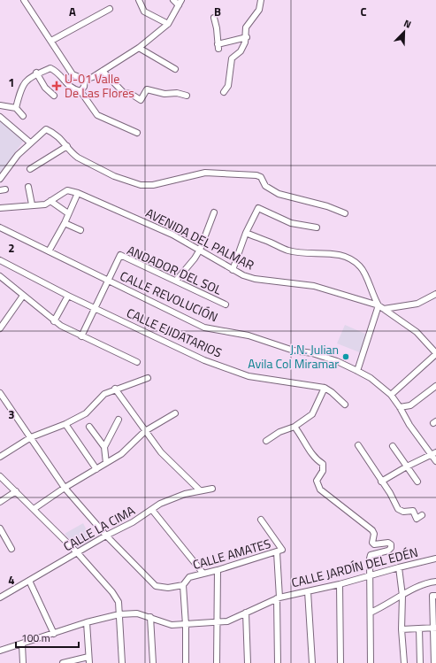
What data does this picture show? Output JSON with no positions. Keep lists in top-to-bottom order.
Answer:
{
  "streets": {
    "street": [
      "AVENIDA DEL PALMAR",
      "ANDADOR DEL SOL",
      "CALLE REVOLUCIÓN",
      "CALLE EJIDATARIOS",
      "CALLE LA CIMA",
      "CALLE AMATES",
      "CALLE JARDÍN DEL EDÉN"
    ]
  },
  "crossings": [
    ["ANDADOR DEL SOL", "CALLE REVOLUCIÓN"],
    ["CALLE AMATES", "CALLE JARDÍN DEL EDÉN"]
  ],
  "places": {
    "health": ["U-01 Valle De Las Flores"],
    "other": ["J.N. Julian Avila Col Miramar"]
  },
  "scale_bar": "100 m",
  "north": "top right",
  "grid": {
    "columns": ["A", "B", "C"],
    "rows": [
      "1",
      "2",
      "3",
      "4"
    ]
  }
}
